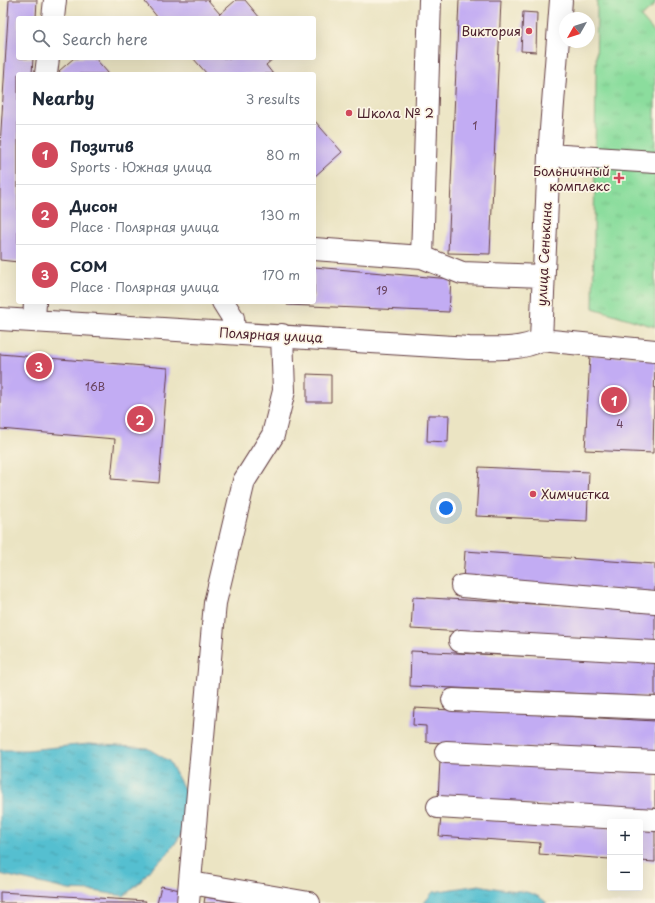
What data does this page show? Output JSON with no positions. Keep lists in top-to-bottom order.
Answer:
{
  "streets": {
    "street": ["улица Сенькина", "Полярная улица"]
  },
  "crossings": [
    ["улица Сенькина", "Полярная улица"]
  ],
  "places": {
    "other": ["Виктория", "Школа № 2", "Химчистка"],
    "health": ["Больничный комплекс"]
  },
  "house_numbers": [
    "1",
    "19",
    "16В",
    "4"
  ],
  "north": "bottom left",
  "page": {
    "search": "Search here",
    "heading": ["Nearby", "3 results"],
    "list": [
      {
        "mark": "1",
        "name": "Позитив",
        "note": "Sports · Южная улица",
        "value": "80 m"
      },
      {
        "mark": "2",
        "name": "Дисон",
        "note": "Place · Полярная улица",
        "value": "130 m"
      },
      {
        "mark": "3",
        "name": "СОМ",
        "note": "Place · Полярная улица",
        "value": "170 m"
      }
    ],
    "pins": ["3", "1", "2"],
    "map_buttons": ["+", "−"]
  }
}
